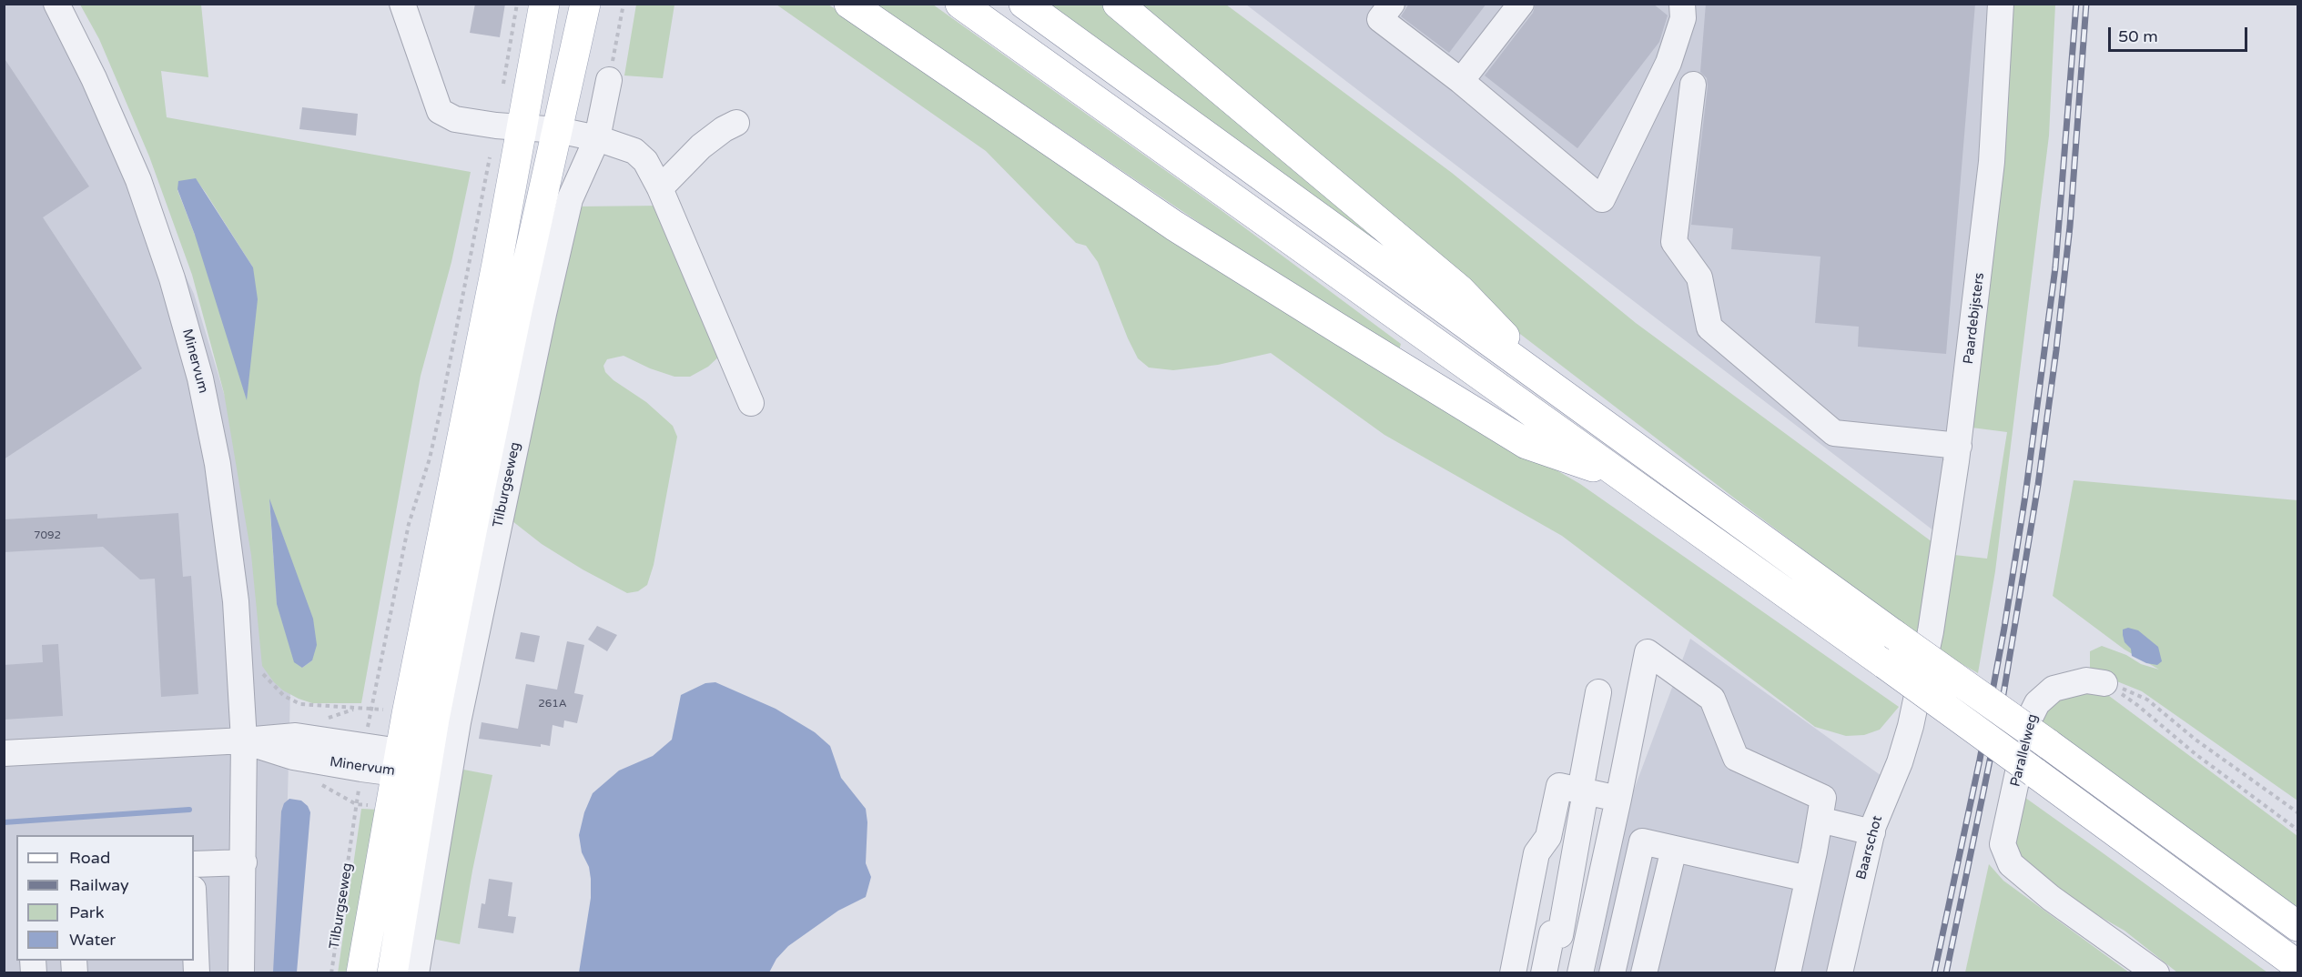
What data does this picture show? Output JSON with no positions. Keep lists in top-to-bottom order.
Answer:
{
  "streets": {
    "main road": ["Tilburgseweg"],
    "street": [
      "Paardebijsters",
      "Minervum",
      "Parallelweg",
      "Baarschot"
    ]
  },
  "crossings": [
    ["Paardebijsters", "Baarschot"],
    ["Minervum", "Tilburgseweg"]
  ],
  "house_numbers": ["7092", "261A"],
  "legend": [
    "Road",
    "Railway",
    "Park",
    "Water"
  ],
  "scale_bar": "50 m"
}
